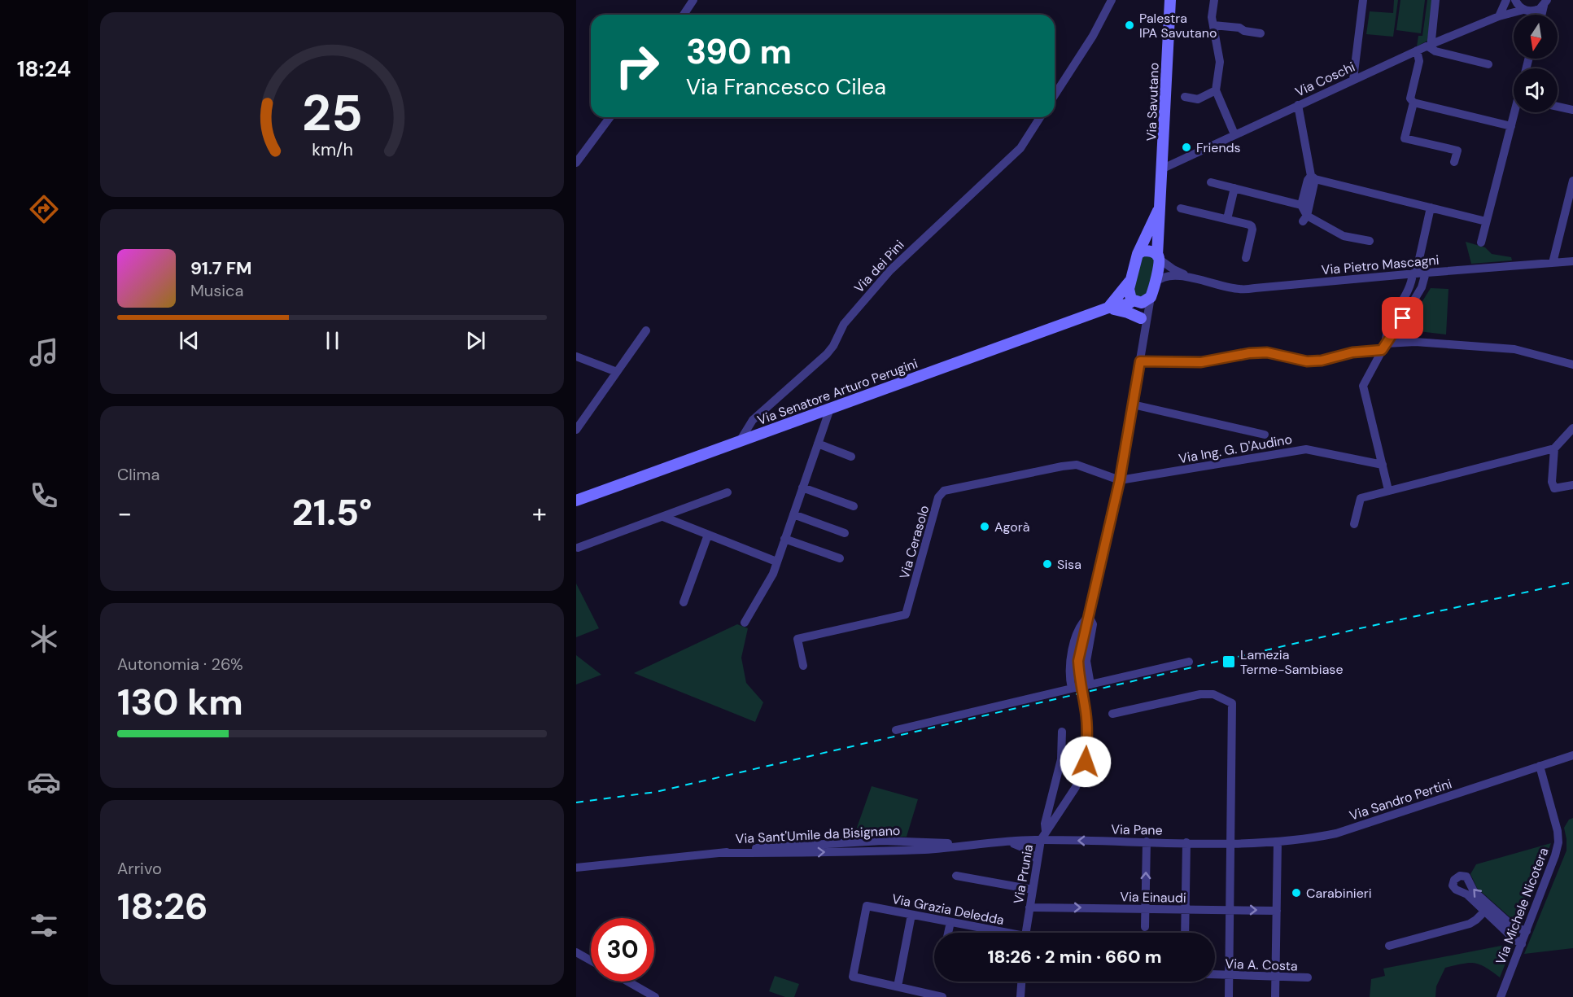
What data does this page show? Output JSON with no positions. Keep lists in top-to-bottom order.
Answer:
{
  "streets": {
    "street": [
      "Via Coschi",
      "Via Savutano",
      "Via Pietro Mascagni",
      "Via dei Pini",
      "Via Senatore Arturo Perugini",
      "Via Ing. G. D'Audino",
      "Via Cerasolo",
      "Via Sandro Pertini",
      "Via Pane",
      "Via Sant'Umile da Bisignano",
      "Via Prunia",
      "Via Einaudi",
      "Via Michele Nicotera",
      "Via Grazia Deledda",
      "Via A. Costa"
    ]
  },
  "crossings": [
    ["Via Coschi", "Via Savutano"],
    ["Via Savutano", "Via Senatore Arturo Perugini"],
    ["Via dei Pini", "Via Senatore Arturo Perugini"],
    ["Via Ing. G. D'Audino", "Via Cerasolo"],
    ["Via Sandro Pertini", "Via Pane"],
    ["Via Sandro Pertini", "Via Michele Nicotera"],
    ["Via Pane", "Via Sant'Umile da Bisignano"],
    ["Via Pane", "Via Prunia"],
    ["Via Prunia", "Via Einaudi"]
  ],
  "one_way": ["Via Pane", "Via Einaudi"],
  "places": {
    "other": [
      "Palestra IPA Savutano",
      "Friends",
      "Agorà",
      "Sisa",
      "Carabinieri"
    ],
    "transit": ["Lamezia Terme-Sambiase"]
  },
  "north": "bottom",
  "page": {
    "tabs": "18:24",
    "turn": ["390 m", "Via Francesco Cilea"],
    "song": ["91.7 FM", "Musica"],
    "tile": [
      "Clima",
      ["Autonomia · 26%", "130 km"],
      ["Arrivo", "18:26"]
    ],
    "heat": ["−", "21.5°", "+"],
    "limit": "30",
    "trip": "18:26 · 2 min · 660 m",
    "gauge": ["25", "km/h"]
  }
}
